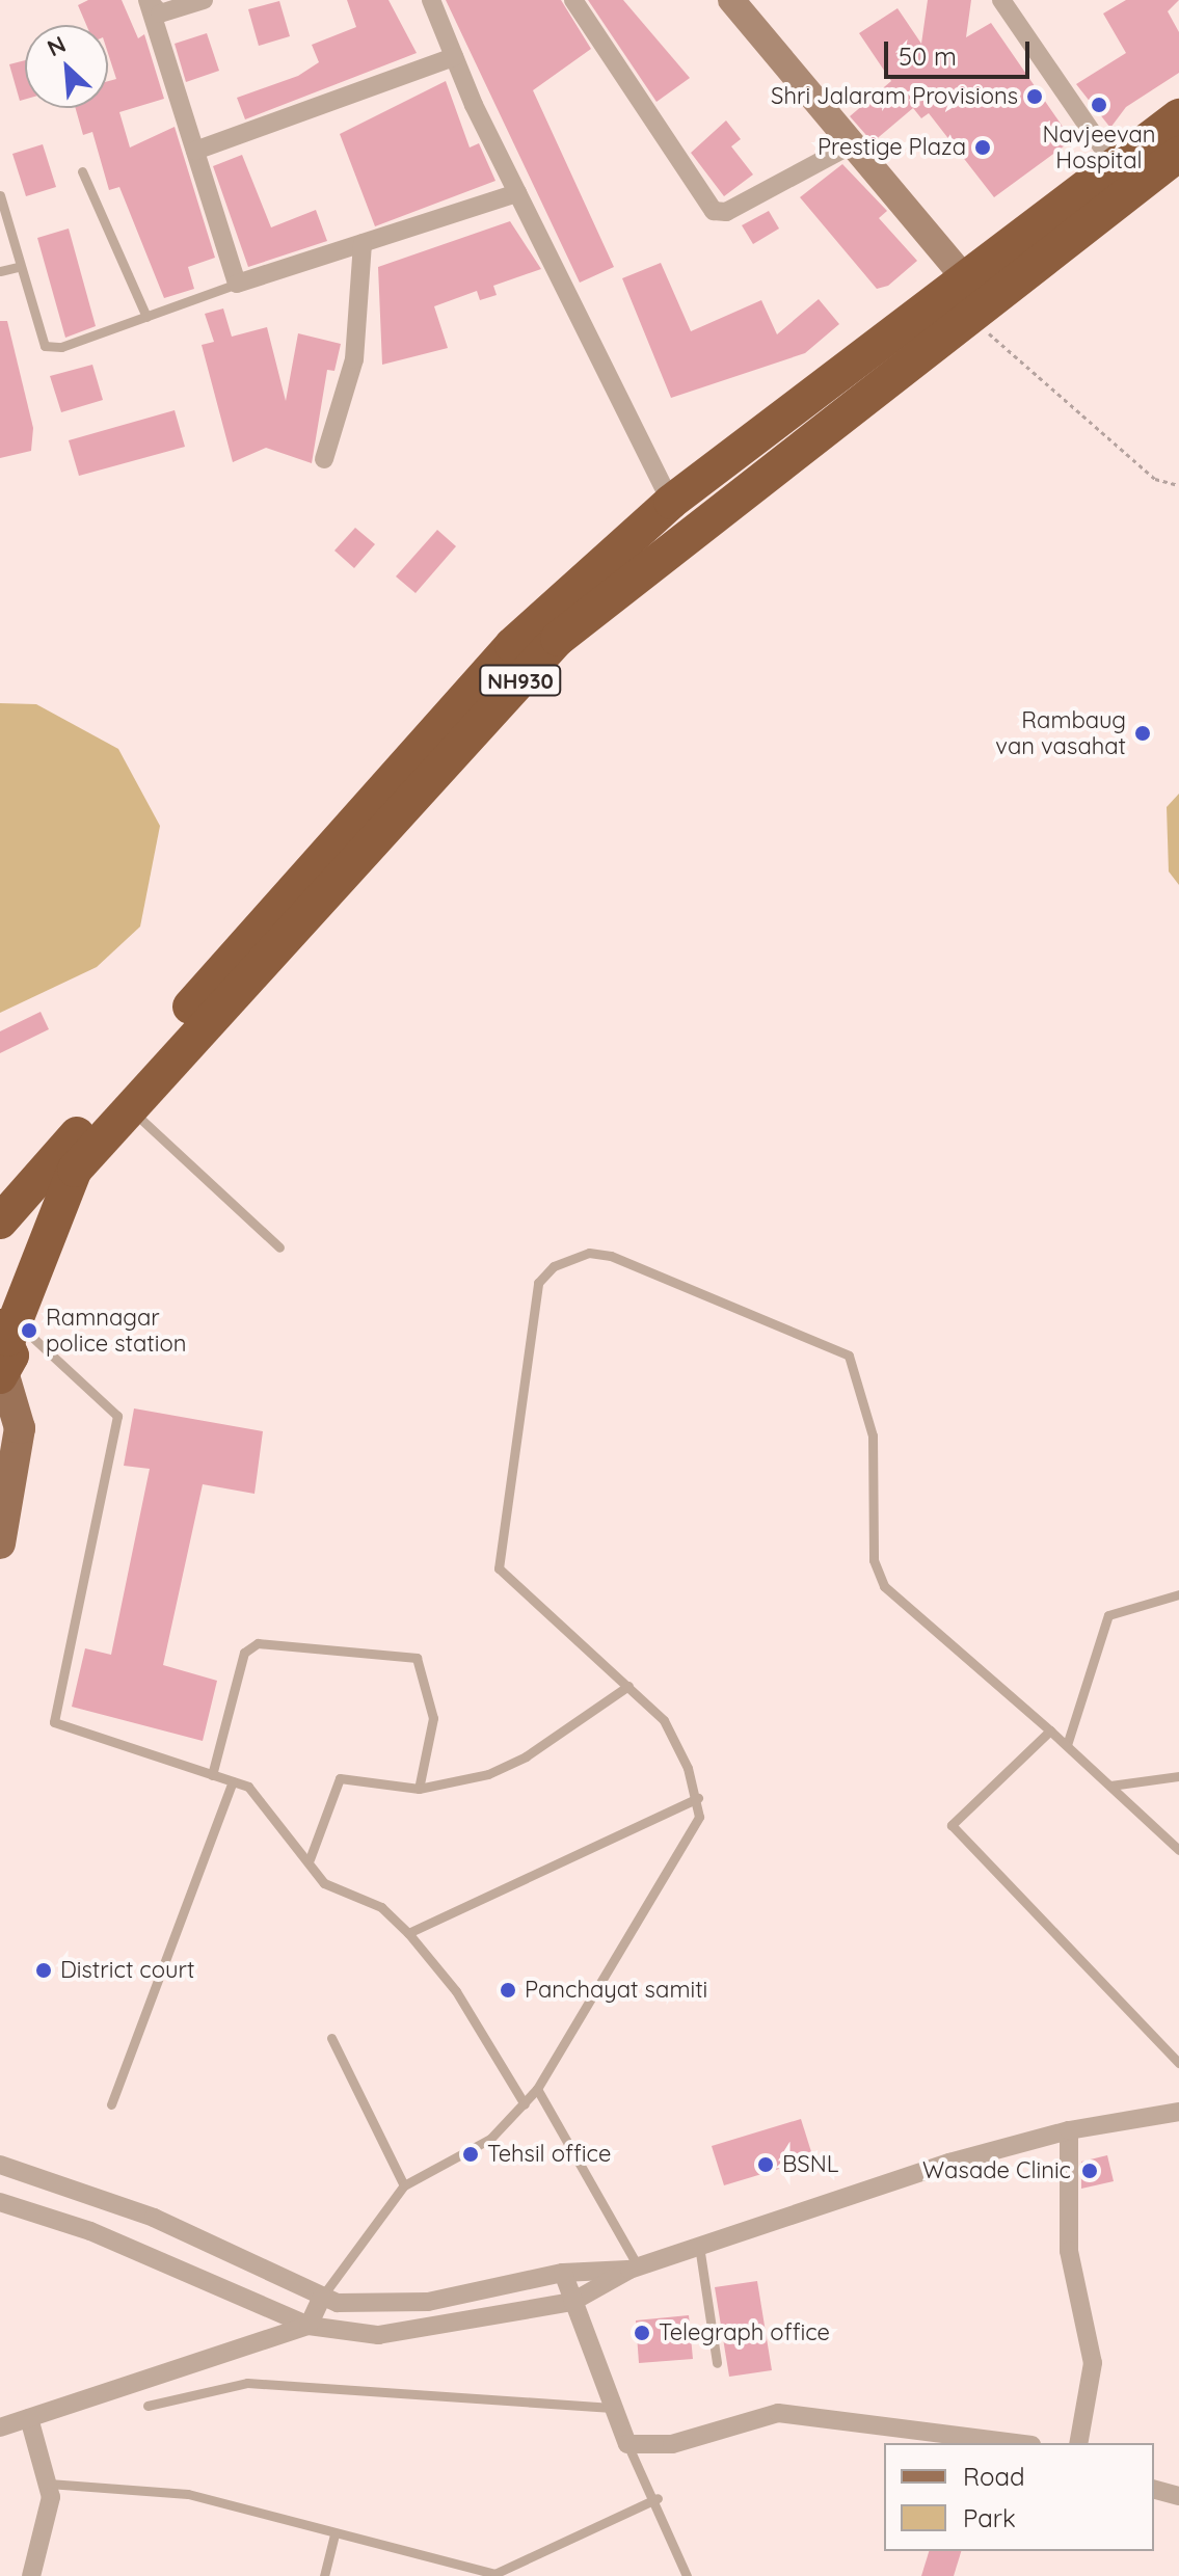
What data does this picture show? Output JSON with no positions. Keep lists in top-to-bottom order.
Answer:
{
  "streets": {
    "highway": ["NH930"]
  },
  "places": [
    "Shri Jalaram Provisions",
    "Navjeevan Hospital",
    "Prestige Plaza",
    "Rambaug van vasahat",
    "Ramnagar police station",
    "District court",
    "Panchayat samiti",
    "Tehsil office",
    "BSNL",
    "Wasade Clinic",
    "Telegraph office"
  ],
  "legend": ["Road", "Park"],
  "scale_bar": "50 m",
  "north": "top left"
}
